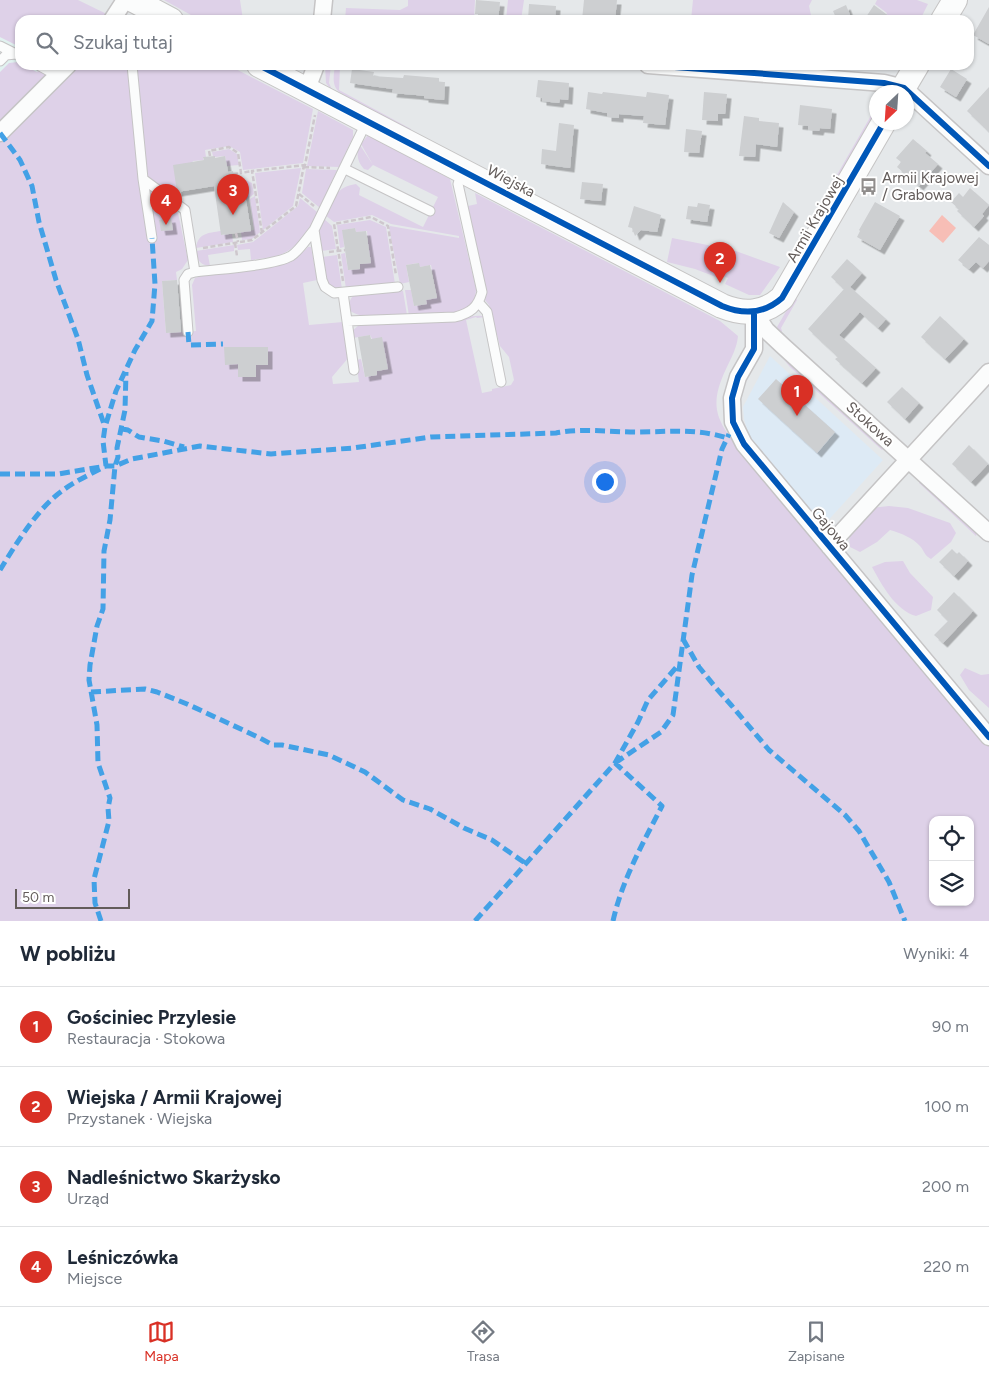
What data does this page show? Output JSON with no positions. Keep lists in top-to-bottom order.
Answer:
{
  "streets": {
    "street": [
      "Wiejska",
      "Armii Krajowej",
      "Stokowa",
      "Gajowa"
    ]
  },
  "crossings": [
    ["Wiejska", "Armii Krajowej"],
    ["Wiejska", "Stokowa"],
    ["Wiejska", "Gajowa"],
    ["Armii Krajowej", "Stokowa"],
    ["Armii Krajowej", "Gajowa"],
    ["Stokowa", "Gajowa"]
  ],
  "places": {
    "bus stop": ["Armii Krajowej / Grabowa"]
  },
  "scale_bar": "50 m",
  "north": "bottom left",
  "page": {
    "search": "Szukaj tutaj",
    "pins": [
      "3",
      "4",
      "2",
      "1"
    ],
    "scale": "50 m",
    "heading": ["W pobliżu", "Wyniki: 4"],
    "list": [
      {
        "mark": "1",
        "name": "Gościniec Przylesie",
        "note": "Restauracja · Stokowa",
        "value": "90 m"
      },
      {
        "mark": "2",
        "name": "Wiejska / Armii Krajowej",
        "note": "Przystanek · Wiejska",
        "value": "100 m"
      },
      {
        "mark": "3",
        "name": "Nadleśnictwo Skarżysko",
        "note": "Urząd",
        "value": "200 m"
      },
      {
        "mark": "4",
        "name": "Leśniczówka",
        "note": "Miejsce",
        "value": "220 m"
      }
    ],
    "nav": ["Mapa", "Trasa", "Zapisane"]
  }
}
